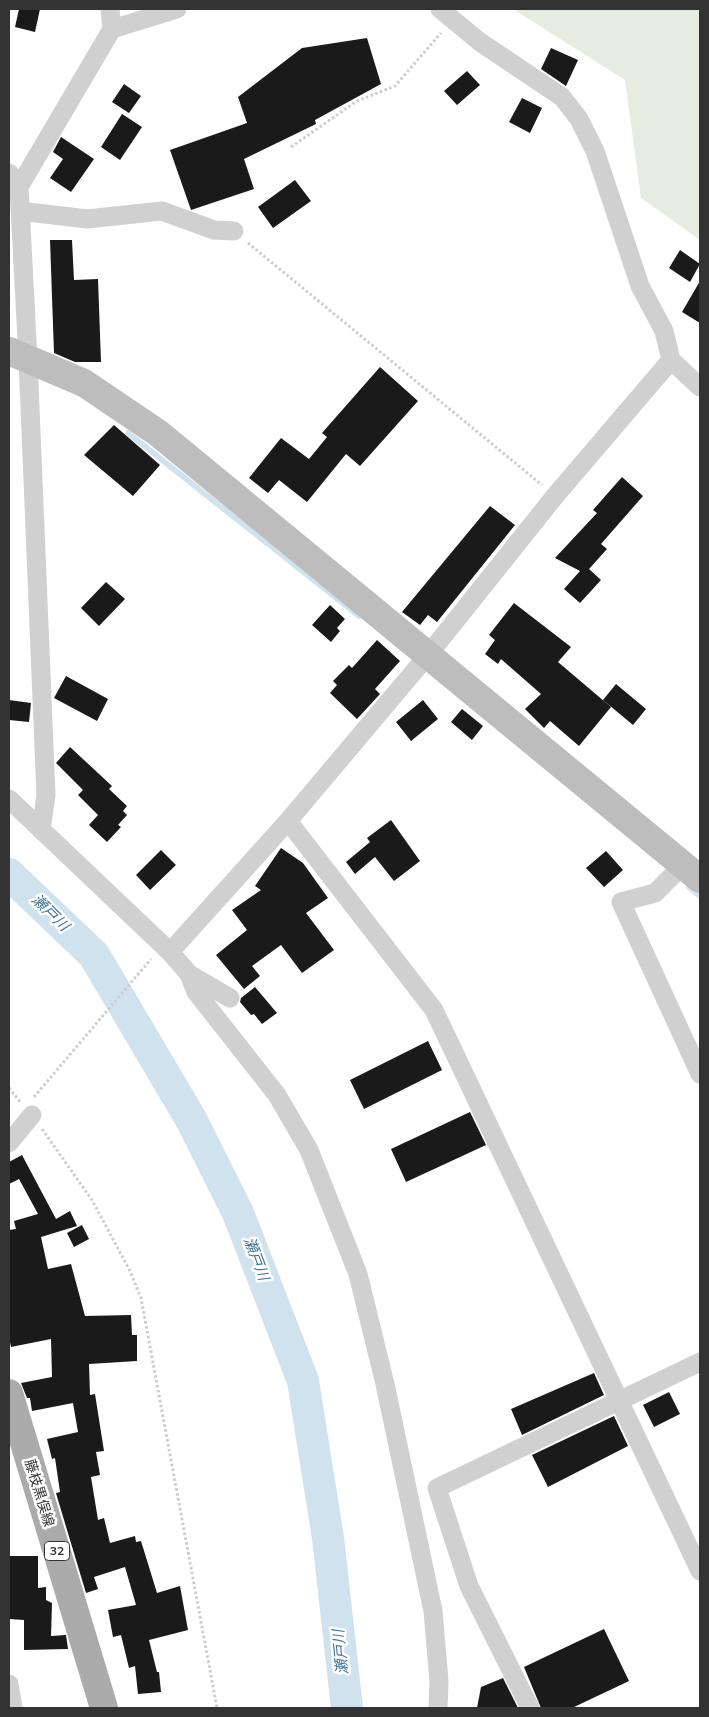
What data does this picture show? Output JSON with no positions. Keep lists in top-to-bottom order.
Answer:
{
  "streets": {
    "main road": ["藤枝黒俣線", "32"]
  },
  "water": ["瀬戸川"]
}
